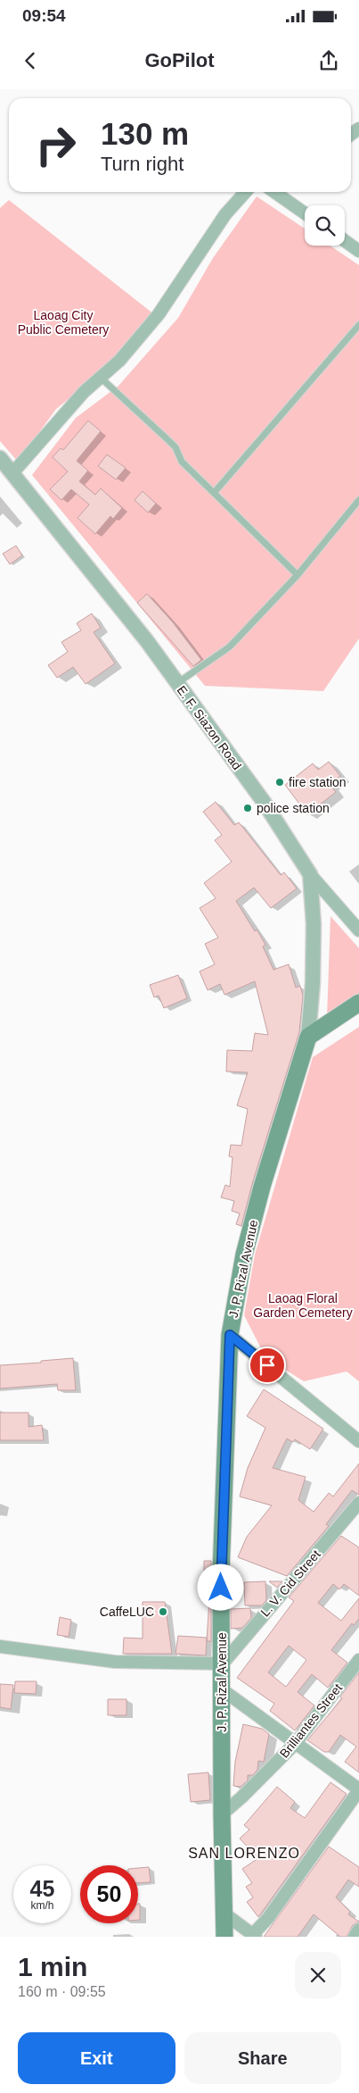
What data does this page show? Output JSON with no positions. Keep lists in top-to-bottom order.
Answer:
{
  "streets": {
    "main road": ["J. P. Rizal Avenue"],
    "street": ["E. F. Siazon Road", "L. V. Cid Street", "Brilliantes Street"]
  },
  "crossings": [
    ["E. F. Siazon Road", "J. P. Rizal Avenue"],
    ["J. P. Rizal Avenue", "L. V. Cid Street"],
    ["J. P. Rizal Avenue", "Brilliantes Street"]
  ],
  "districts": ["SAN LORENZO"],
  "parks": ["Laoag City Public Cemetery", "Laoag Floral Garden Cemetery"],
  "places": ["fire station", "police station", "CaffeLUC"],
  "page": {
    "status": "09:54",
    "header": "GoPilot",
    "turn": ["130 m", "Turn right"],
    "speed": "45 km/h",
    "limit": "50",
    "heading": ["1 min", "160 m · 09:55"],
    "buttons": ["Exit", "Share"]
  }
}
